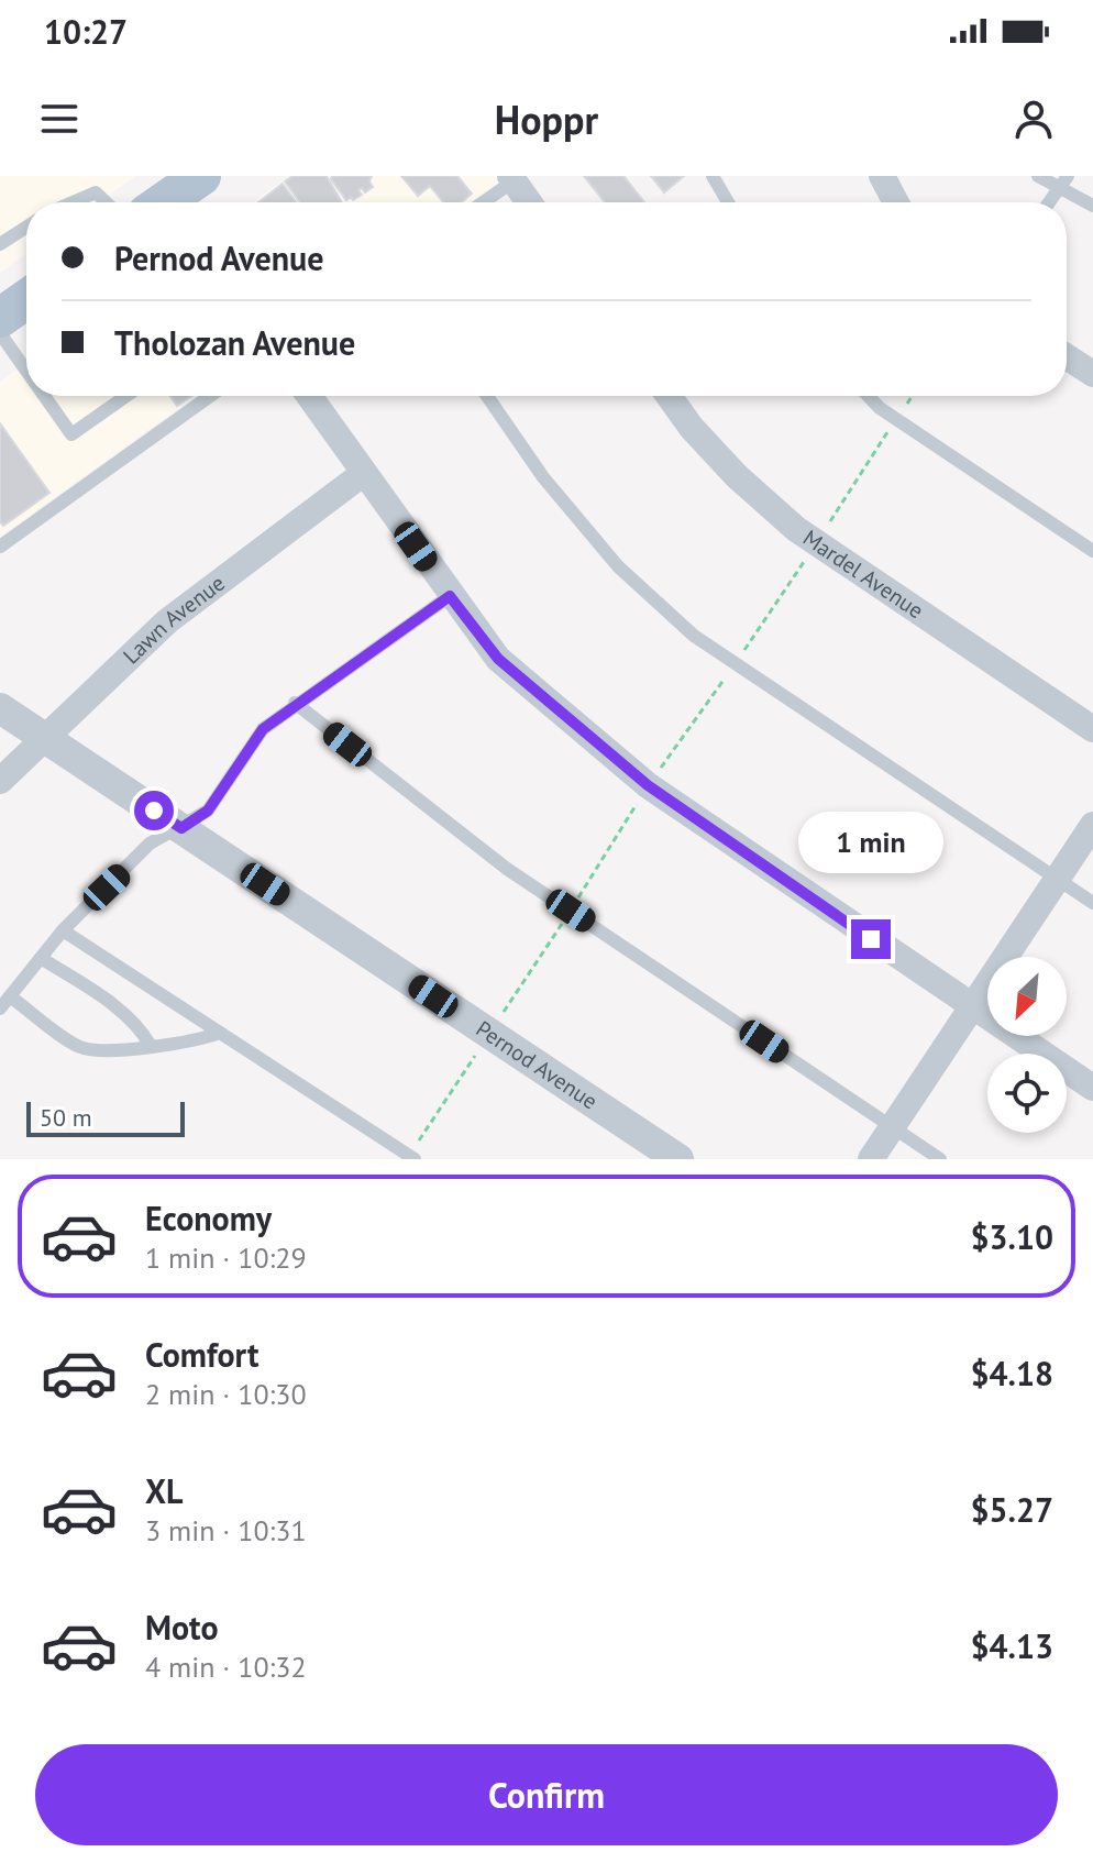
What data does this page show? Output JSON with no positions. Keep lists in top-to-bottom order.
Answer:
{
  "streets": {
    "street": ["Mardel Avenue", "Lawn Avenue", "Pernod Avenue"]
  },
  "crossings": [
    ["Lawn Avenue", "Pernod Avenue"]
  ],
  "scale_bar": "50 m",
  "north": "bottom left",
  "page": {
    "status": "10:27",
    "header": "Hoppr",
    "banner": ["Pernod Avenue", "Tholozan Avenue"],
    "bubble": "1 min",
    "scale": "50 m",
    "list": [
      {
        "name": "Economy",
        "note": "1 min · 10:29",
        "value": "$3.10"
      },
      {
        "name": "Comfort",
        "note": "2 min · 10:30",
        "value": "$4.18"
      },
      {
        "name": "XL",
        "note": "3 min · 10:31",
        "value": "$5.27"
      },
      {
        "name": "Moto",
        "note": "4 min · 10:32",
        "value": "$4.13"
      }
    ],
    "buttons": "Confirm"
  }
}
